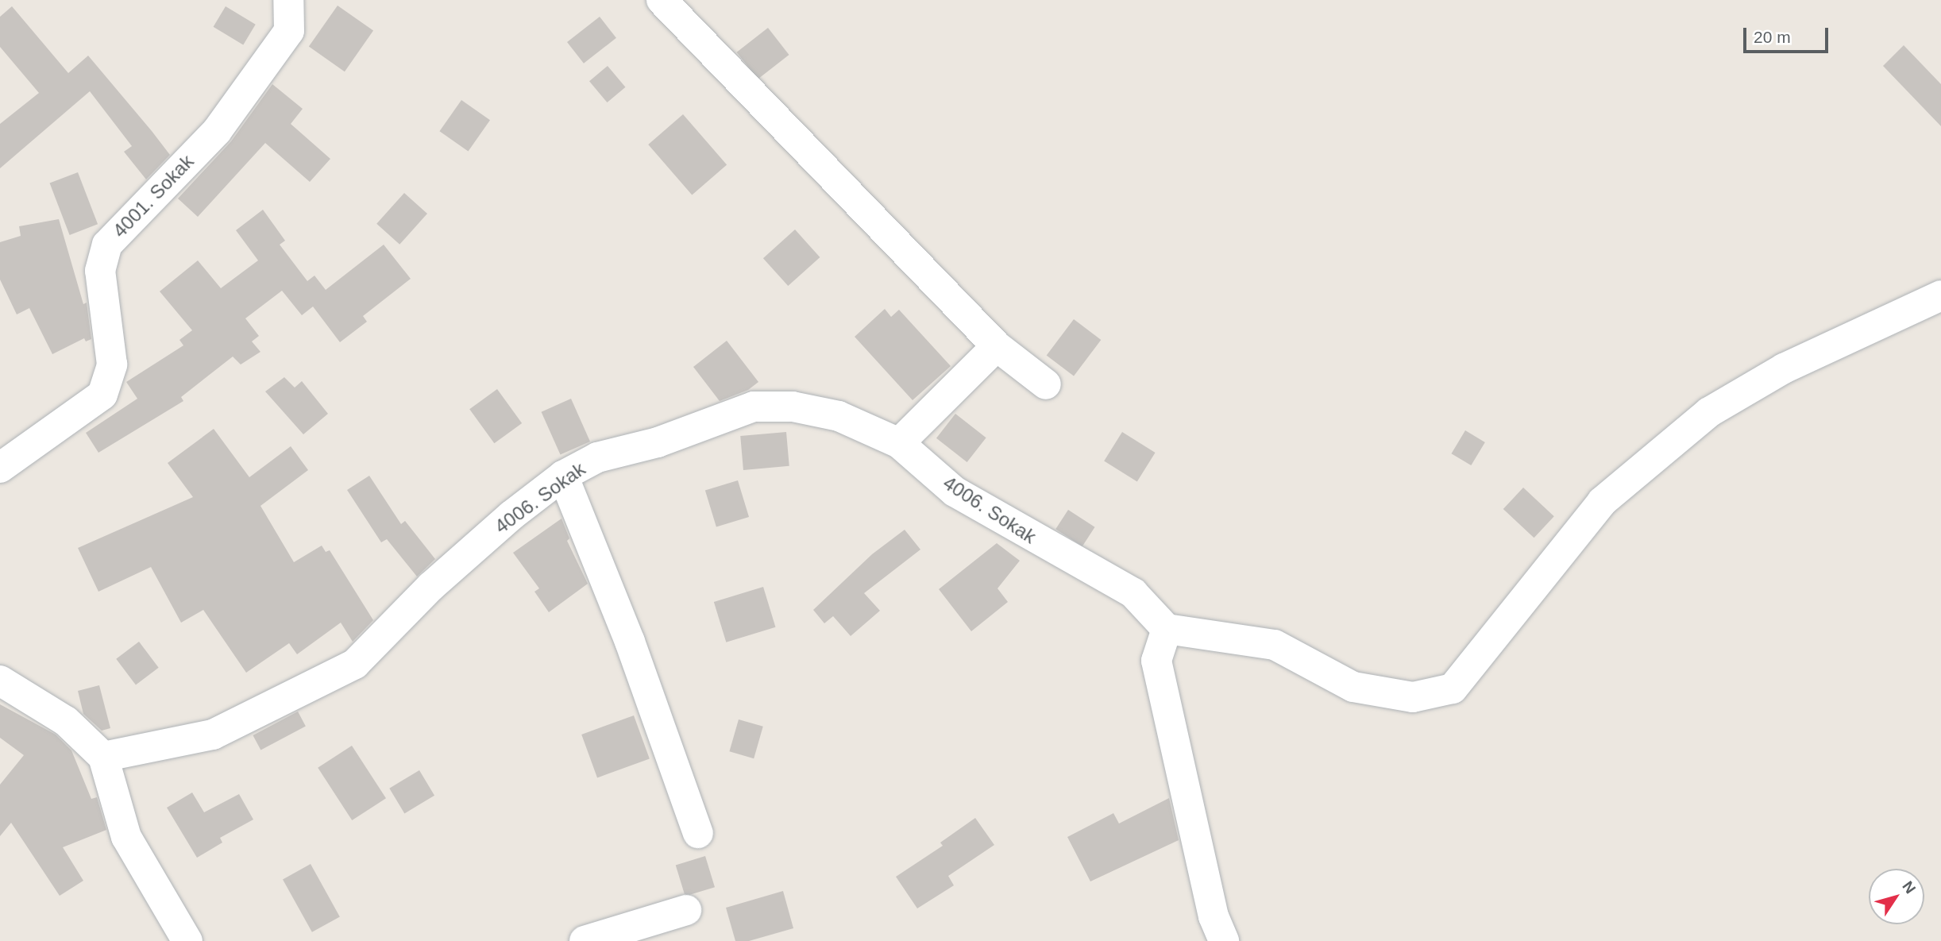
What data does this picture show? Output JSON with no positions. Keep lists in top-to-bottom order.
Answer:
{
  "streets": {
    "street": ["4001. Sokak", "4006. Sokak"]
  },
  "scale_bar": "20 m",
  "north": "top right"
}
